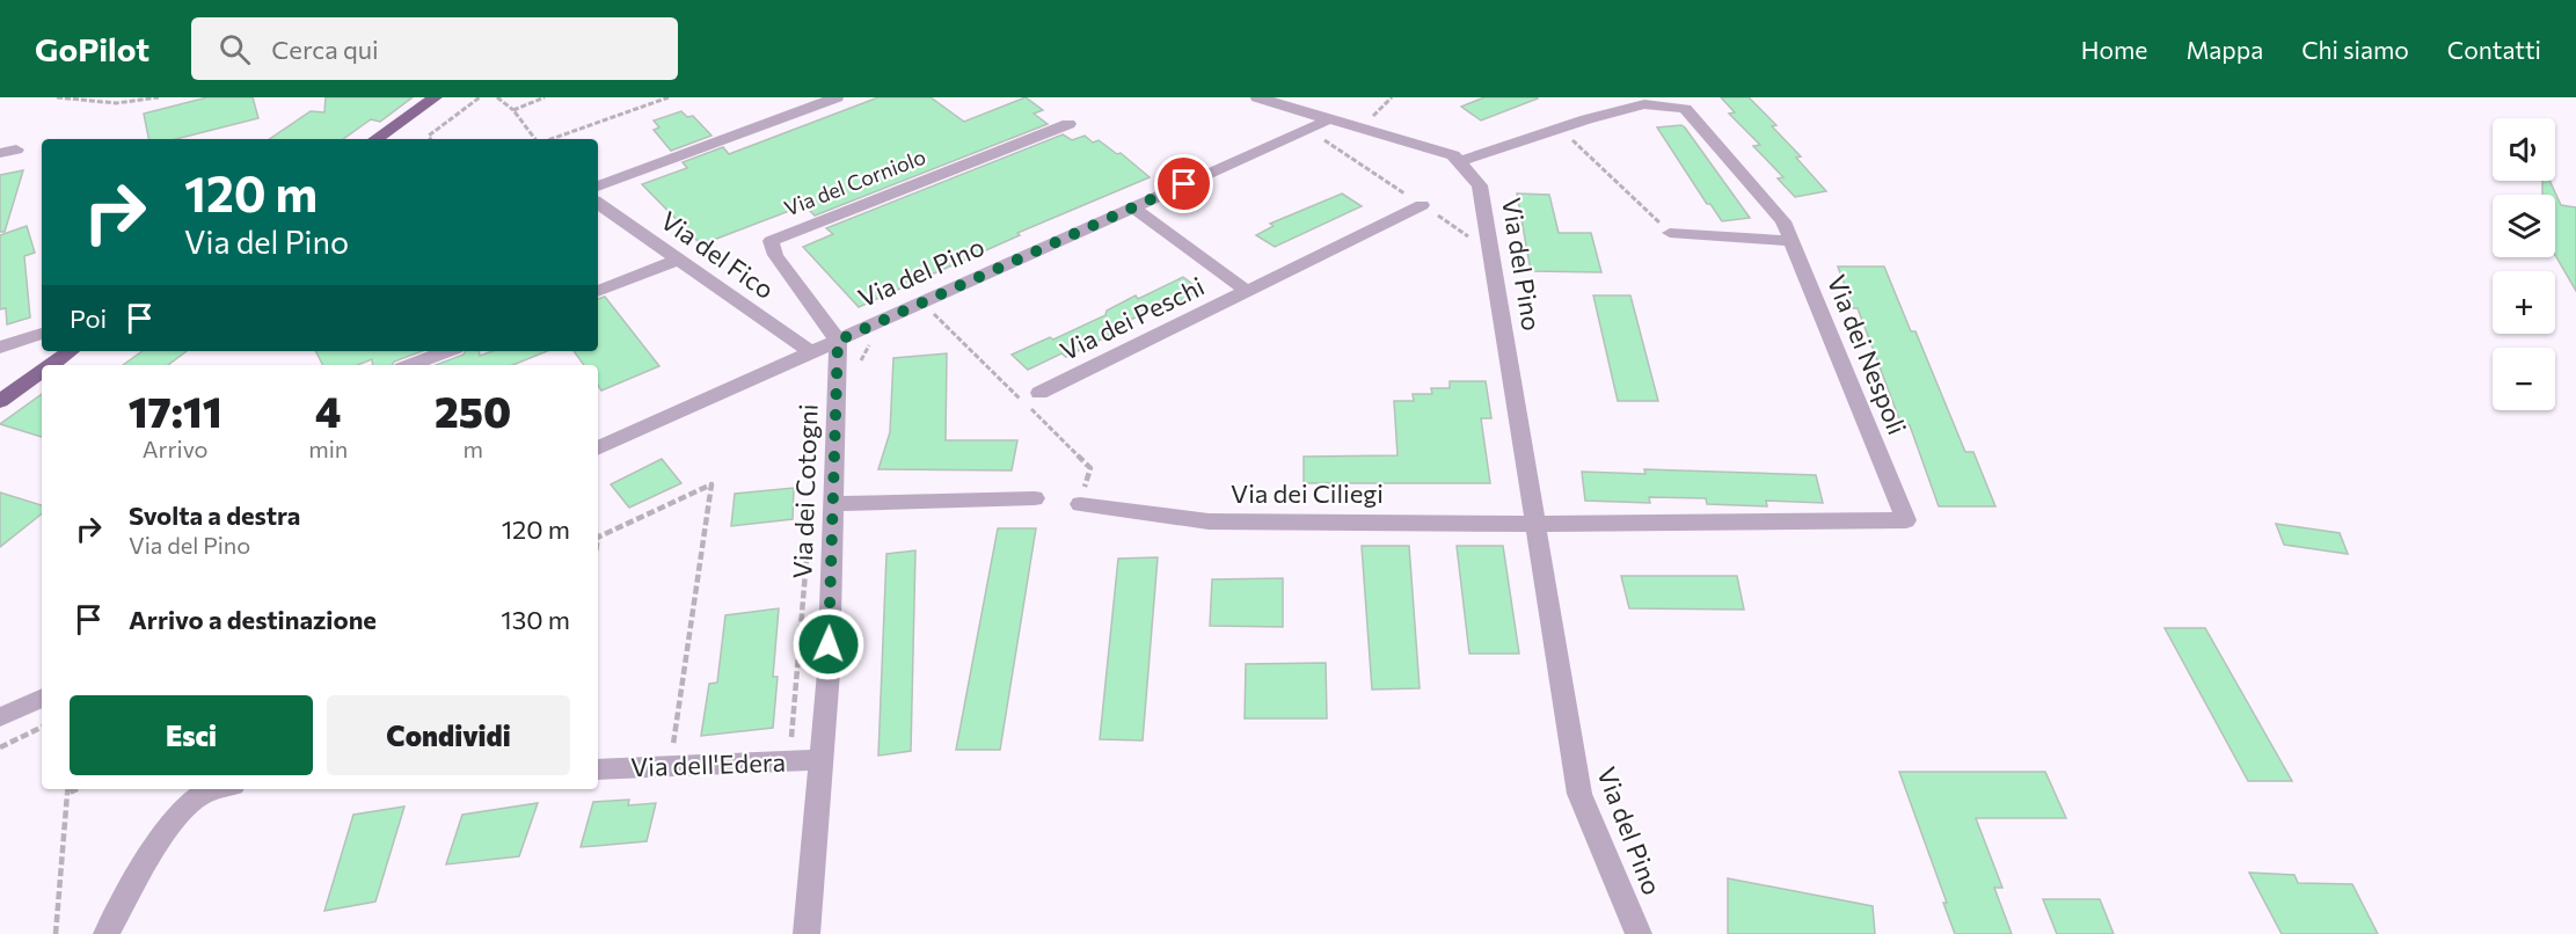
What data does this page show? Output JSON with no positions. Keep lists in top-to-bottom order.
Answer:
{
  "streets": {
    "street": [
      "Via del Corniolo",
      "Via del Fico",
      "Via del Pino",
      "Via dei Peschi",
      "Via dei Nespoli",
      "Via dei Cotogni",
      "Via dei Ciliegi",
      "Via dell'Edera"
    ]
  },
  "crossings": [
    ["Via del Corniolo", "Via del Pino"],
    ["Via del Corniolo", "Via dei Cotogni"],
    ["Via del Fico", "Via del Pino"],
    ["Via del Pino", "Via dei Peschi"],
    ["Via del Pino", "Via dei Nespoli"],
    ["Via del Pino", "Via dei Cotogni"],
    ["Via del Pino", "Via dei Ciliegi"],
    ["Via dei Nespoli", "Via dei Ciliegi"],
    ["Via dei Cotogni", "Via dell'Edera"]
  ],
  "page": {
    "header": "GoPilot",
    "search": "Cerca qui",
    "nav": [
      "Home",
      "Mappa",
      "Chi siamo",
      "Contatti"
    ],
    "map_buttons": ["+", "−"],
    "turn": ["120 m", "Via del Pino"],
    "then": "Poi",
    "eta": [
      "17:11",
      "Arrivo",
      "4",
      "min",
      "250",
      "m"
    ],
    "list": [
      {
        "name": "Svolta a destra",
        "note": "Via del Pino",
        "value": "120 m"
      },
      {
        "name": "Arrivo a destinazione",
        "value": "130 m"
      }
    ],
    "buttons": ["Esci", "Condividi"]
  }
}
